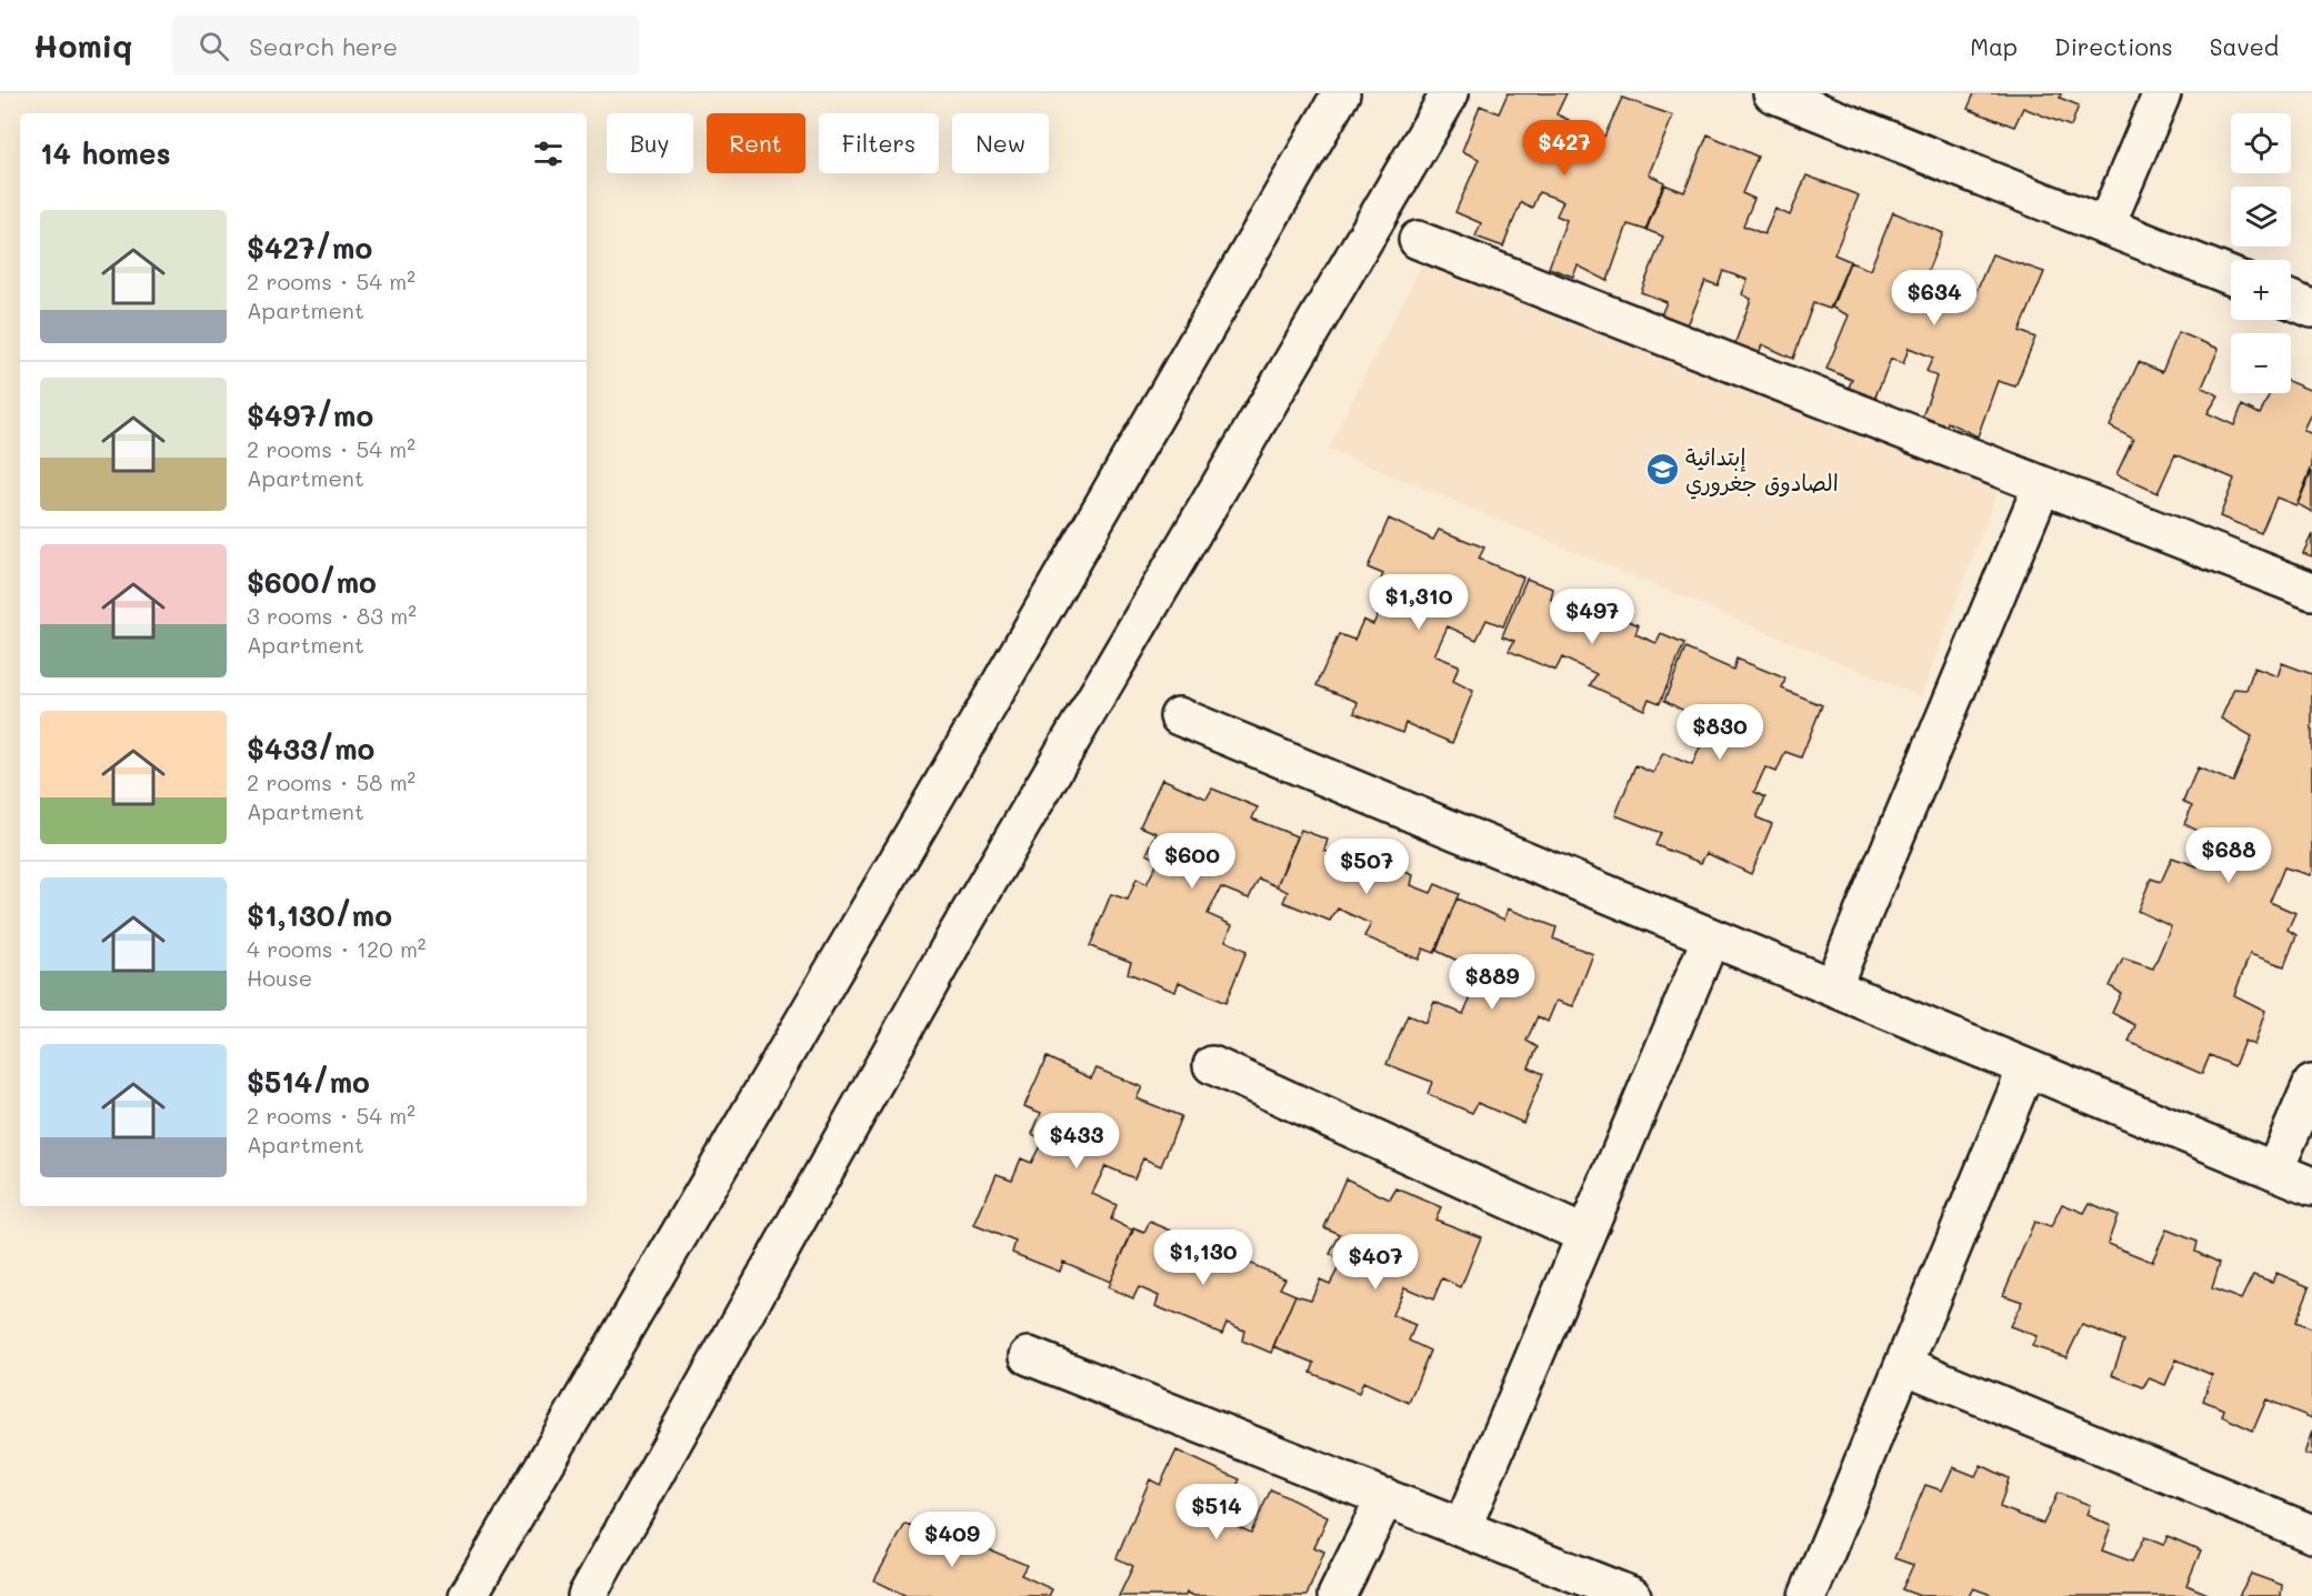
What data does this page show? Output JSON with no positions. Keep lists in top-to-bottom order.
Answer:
{
  "places": {
    "school or university": ["إبتدائية الصادوق جغروري"]
  },
  "page": {
    "header": "Homiq",
    "search": "Search here",
    "nav": ["Map", "Directions", "Saved"],
    "map_buttons": ["+", "−"],
    "chip": [
      "Buy",
      "Rent",
      "Filters",
      "New"
    ],
    "heading": "14 homes",
    "price": [
      "$427",
      "$634",
      "$1,310",
      "$497",
      "$830",
      "$688",
      "$600",
      "$507",
      "$889",
      "$433",
      "$1,130",
      "$407",
      "$514",
      "$409"
    ],
    "list": [
      {
        "name": "$427/mo",
        "note": "2 rooms · 54 m² · Apartment"
      },
      {
        "name": "$497/mo",
        "note": "2 rooms · 54 m² · Apartment"
      },
      {
        "name": "$600/mo",
        "note": "3 rooms · 83 m² · Apartment"
      },
      {
        "name": "$433/mo",
        "note": "2 rooms · 58 m² · Apartment"
      },
      {
        "name": "$1,130/mo",
        "note": "4 rooms · 120 m² · House"
      },
      {
        "name": "$514/mo",
        "note": "2 rooms · 54 m² · Apartment"
      }
    ]
  }
}
